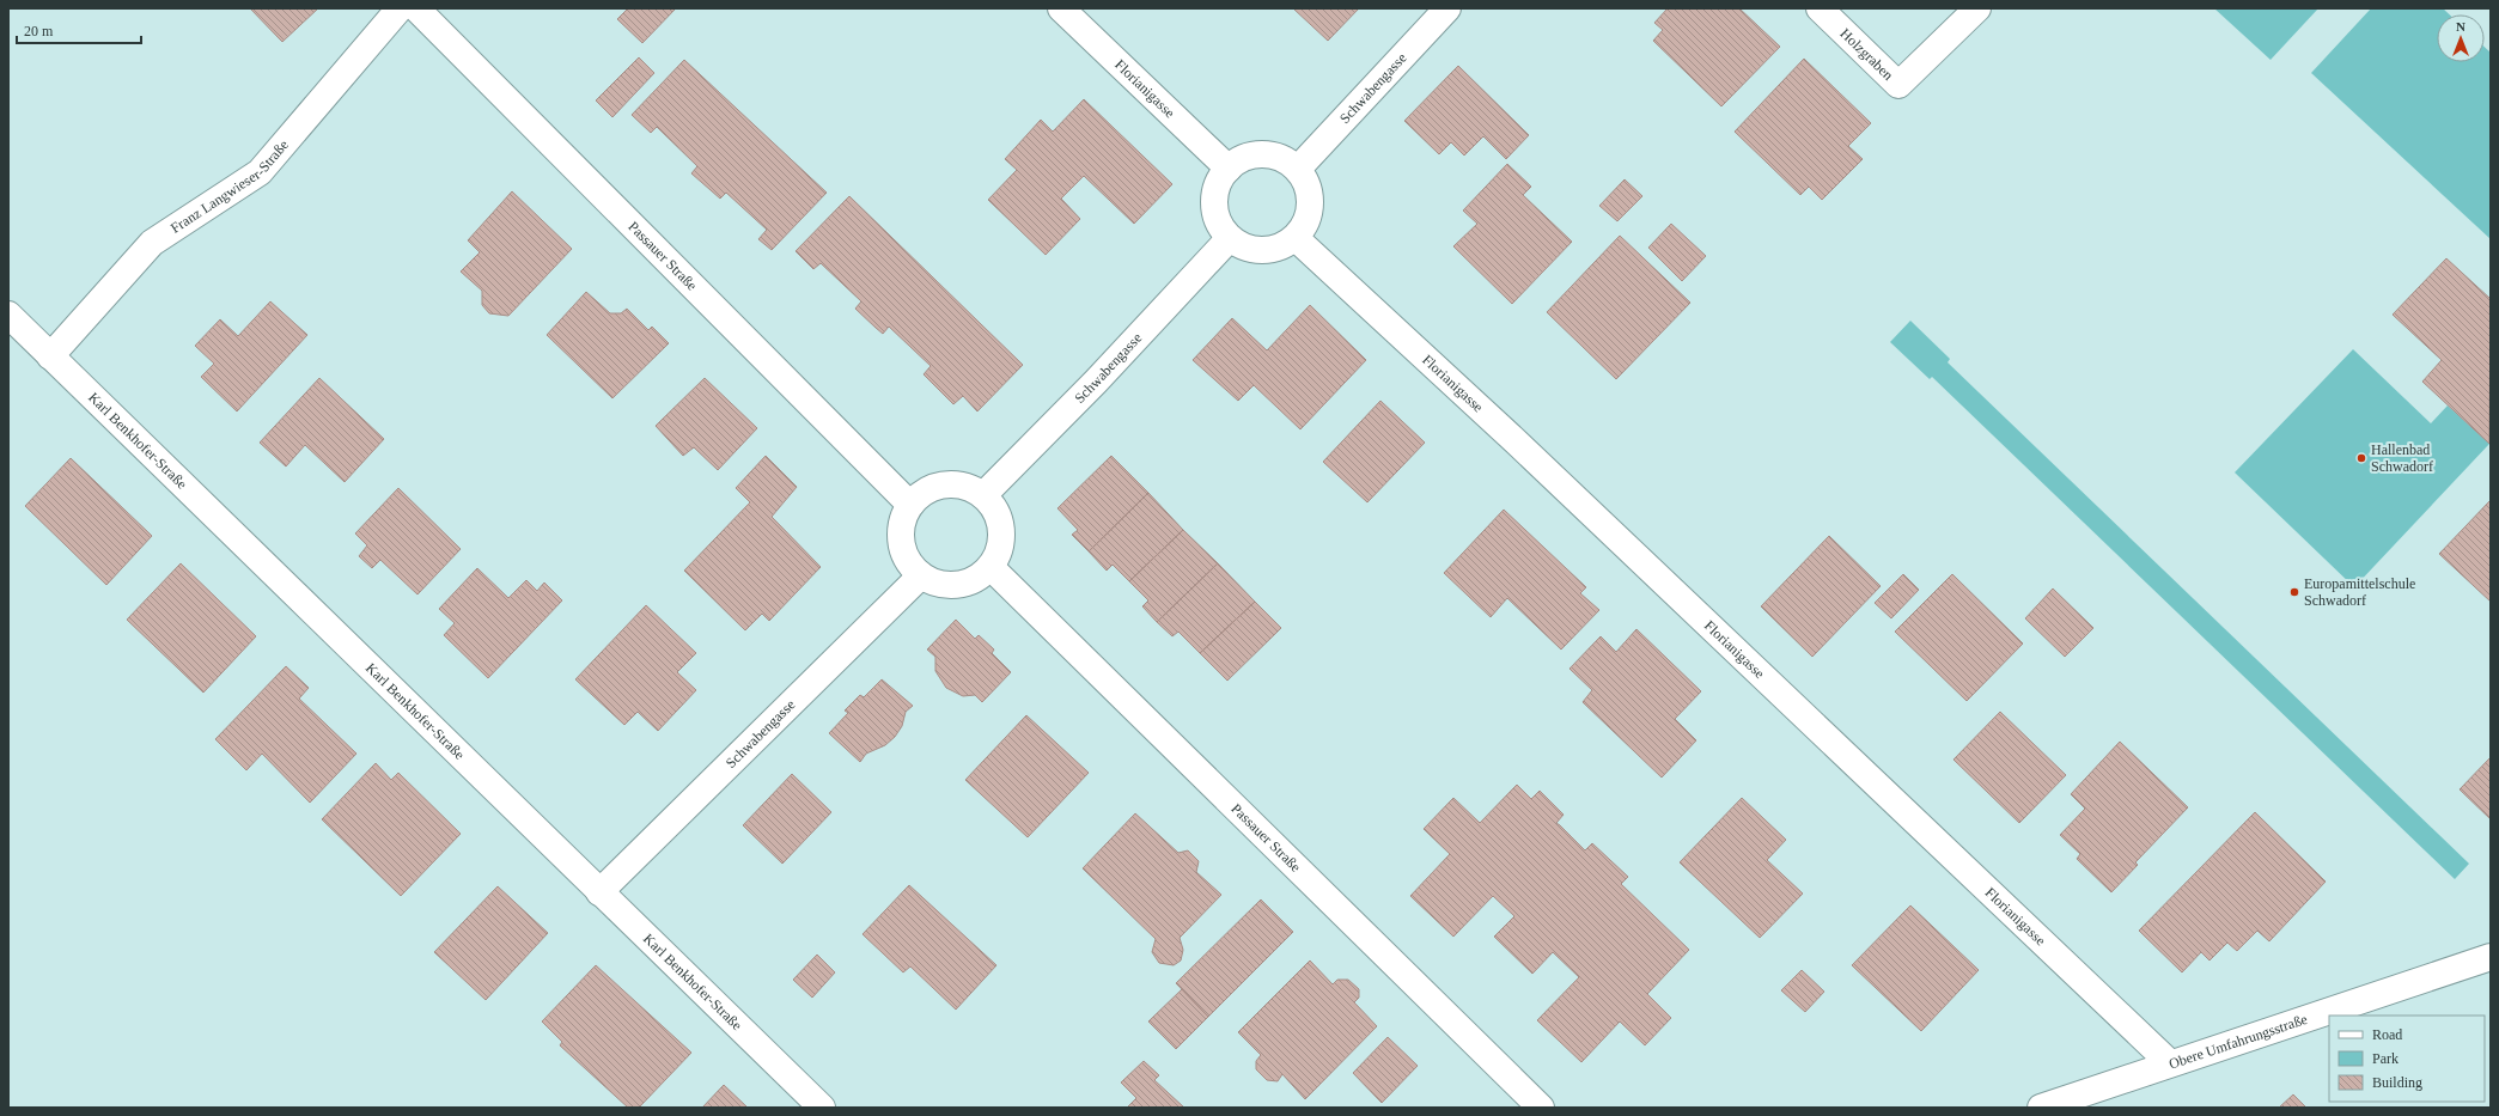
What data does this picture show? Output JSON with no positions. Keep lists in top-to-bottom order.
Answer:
{
  "streets": {
    "street": [
      "Holzgraben",
      "Florianigasse",
      "Schwabengasse",
      "Franz Langwieser-Straße",
      "Passauer Straße",
      "Karl Benkhofer-Straße",
      "Obere Umfahrungsstraße"
    ]
  },
  "crossings": [
    ["Florianigasse", "Schwabengasse"],
    ["Florianigasse", "Obere Umfahrungsstraße"],
    ["Schwabengasse", "Passauer Straße"],
    ["Schwabengasse", "Karl Benkhofer-Straße"],
    ["Franz Langwieser-Straße", "Karl Benkhofer-Straße"]
  ],
  "places": ["Hallenbad Schwadorf", "Europamittelschule Schwadorf"],
  "legend": ["Road", "Park", "Building"],
  "scale_bar": "20 m",
  "north": "top"
}
